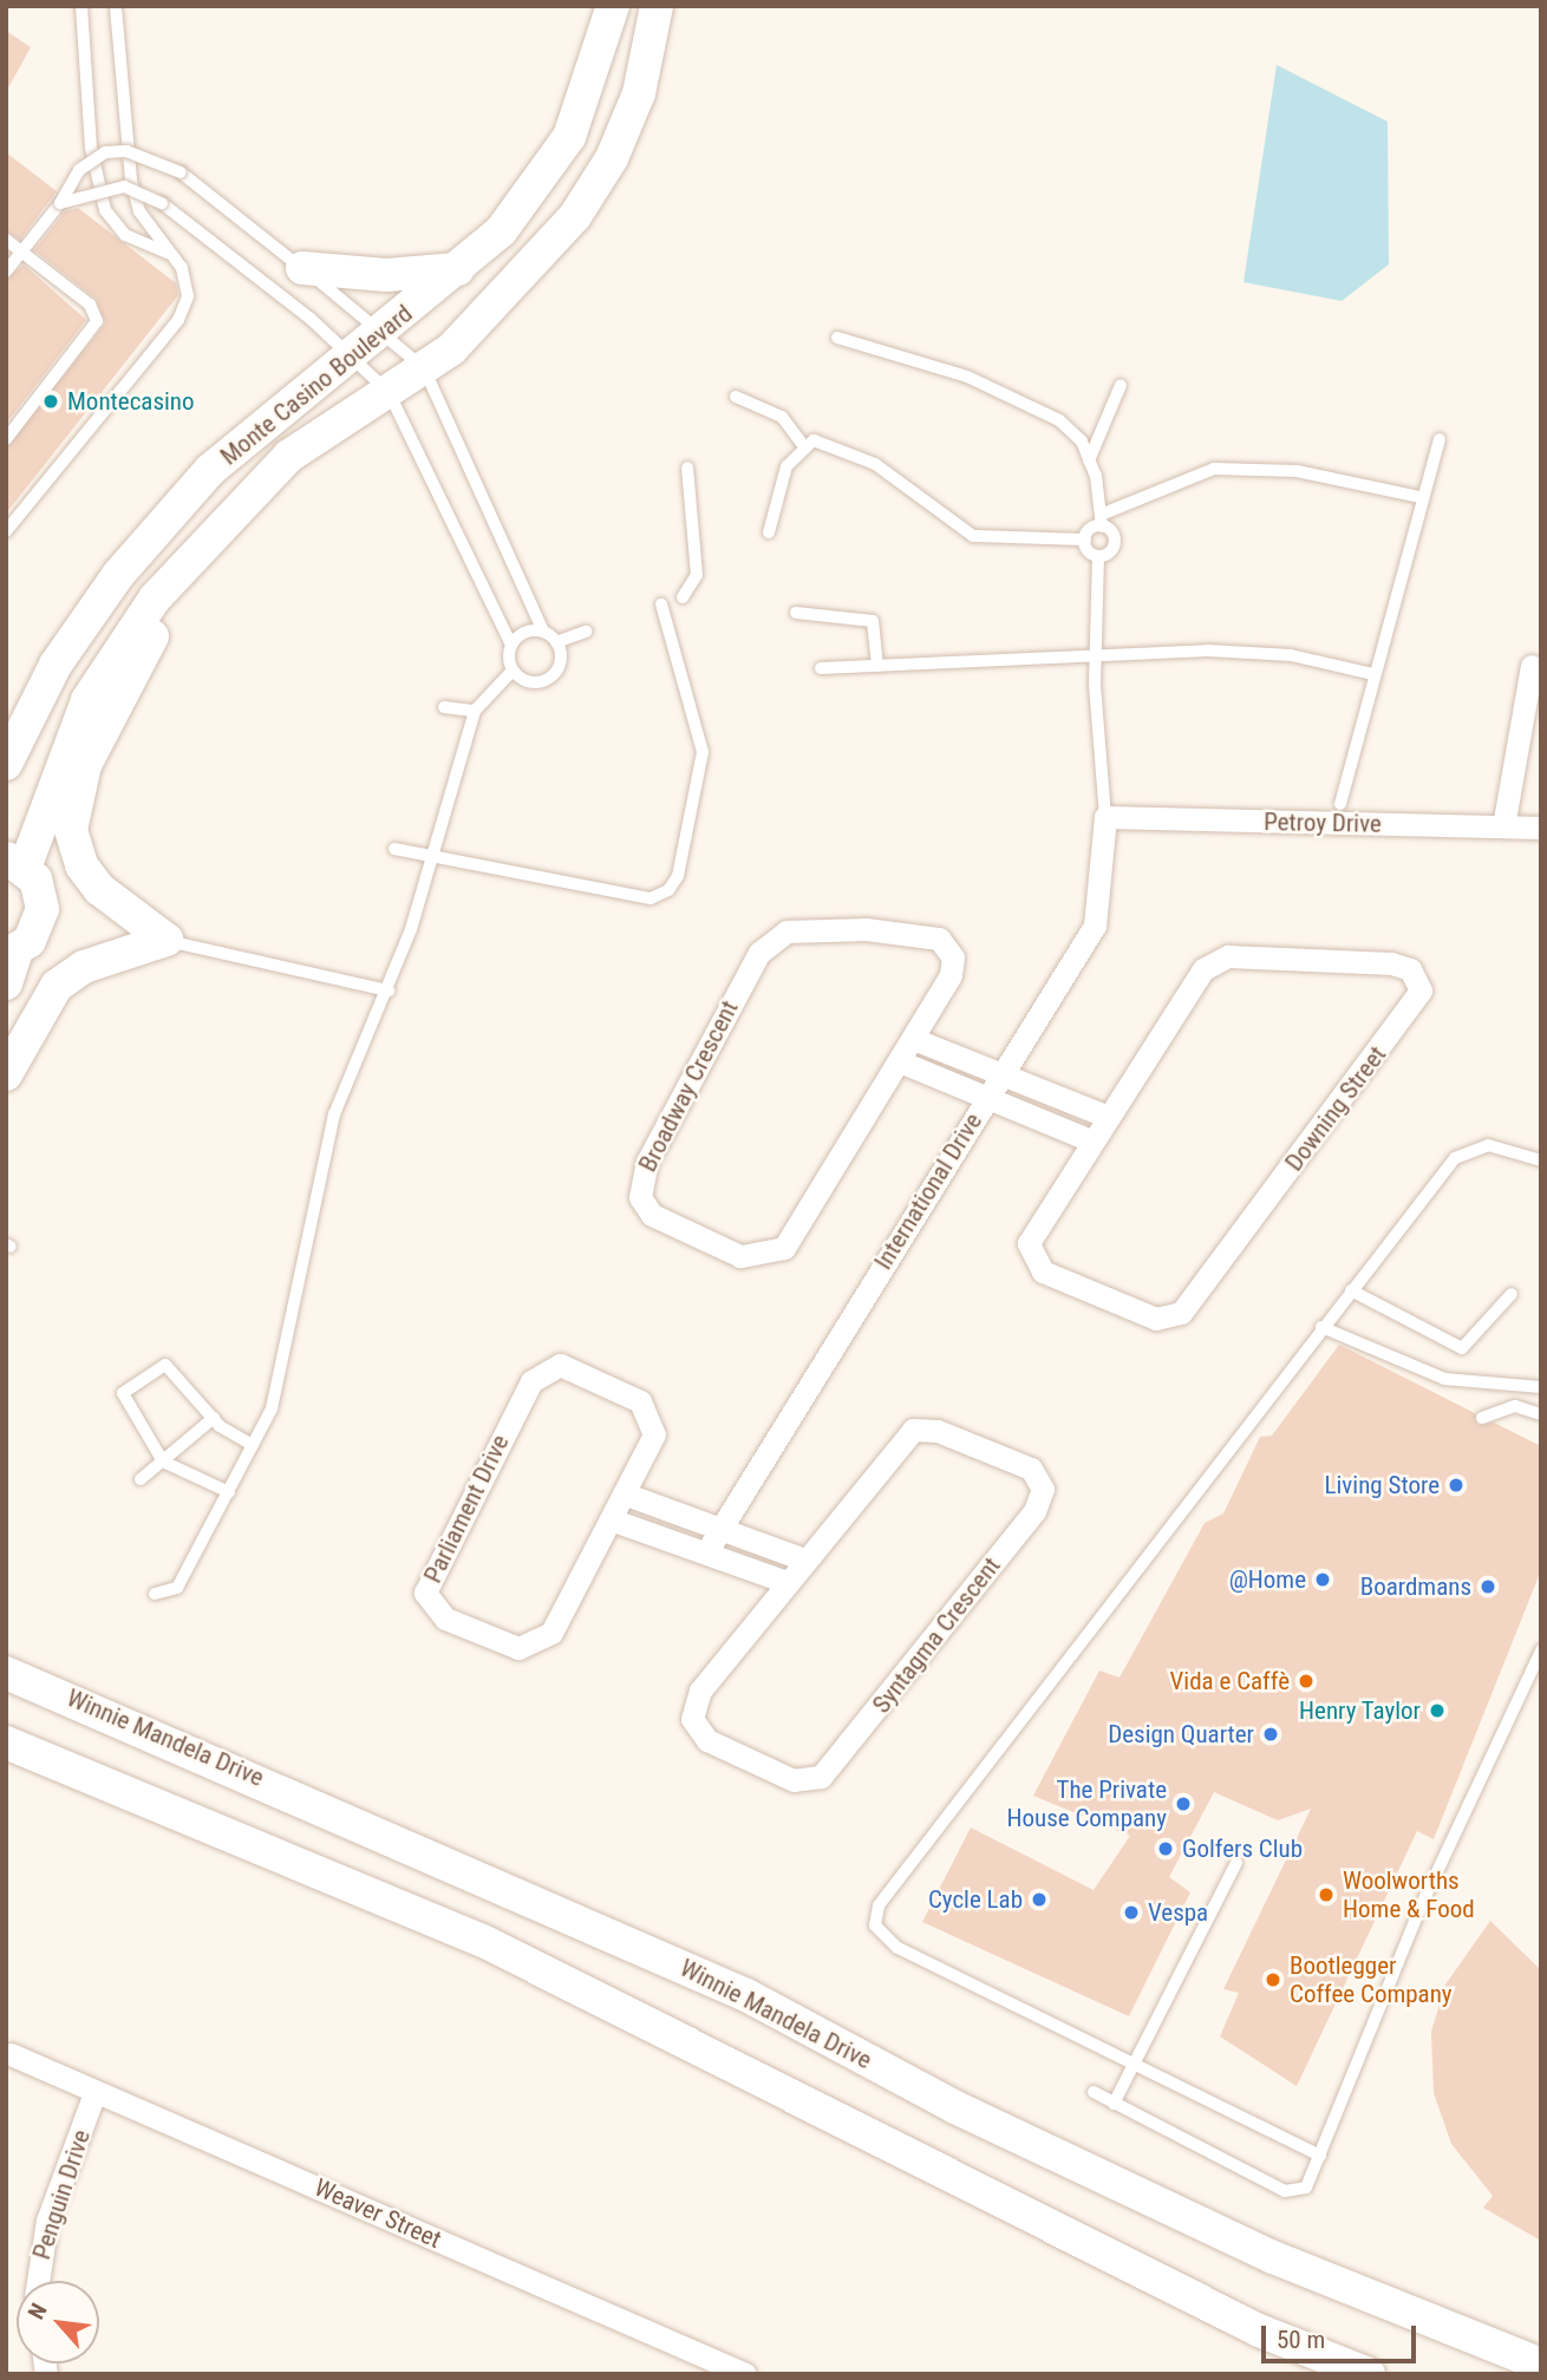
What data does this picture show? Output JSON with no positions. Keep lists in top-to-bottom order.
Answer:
{
  "streets": {
    "main road": ["Monte Casino Boulevard", "Winnie Mandela Drive"],
    "street": [
      "Petroy Drive",
      "Broadway Crescent",
      "Downing Street",
      "International Drive",
      "Parliament Drive",
      "Syntagma Crescent",
      "Penguin Drive",
      "Weaver Street"
    ]
  },
  "crossings": [
    ["Petroy Drive", "International Drive"],
    ["Penguin Drive", "Weaver Street"]
  ],
  "places": [
    "Montecasino",
    "Living Store",
    "@Home",
    "Boardmans",
    "Vida e Caffè",
    "Henry Taylor",
    "Design Quarter",
    "The Private House Company",
    "Golfers Club",
    "Woolworths Home & Food",
    "Cycle Lab",
    "Vespa",
    "Bootlegger Coffee Company"
  ],
  "scale_bar": "50 m",
  "north": "top left"
}
